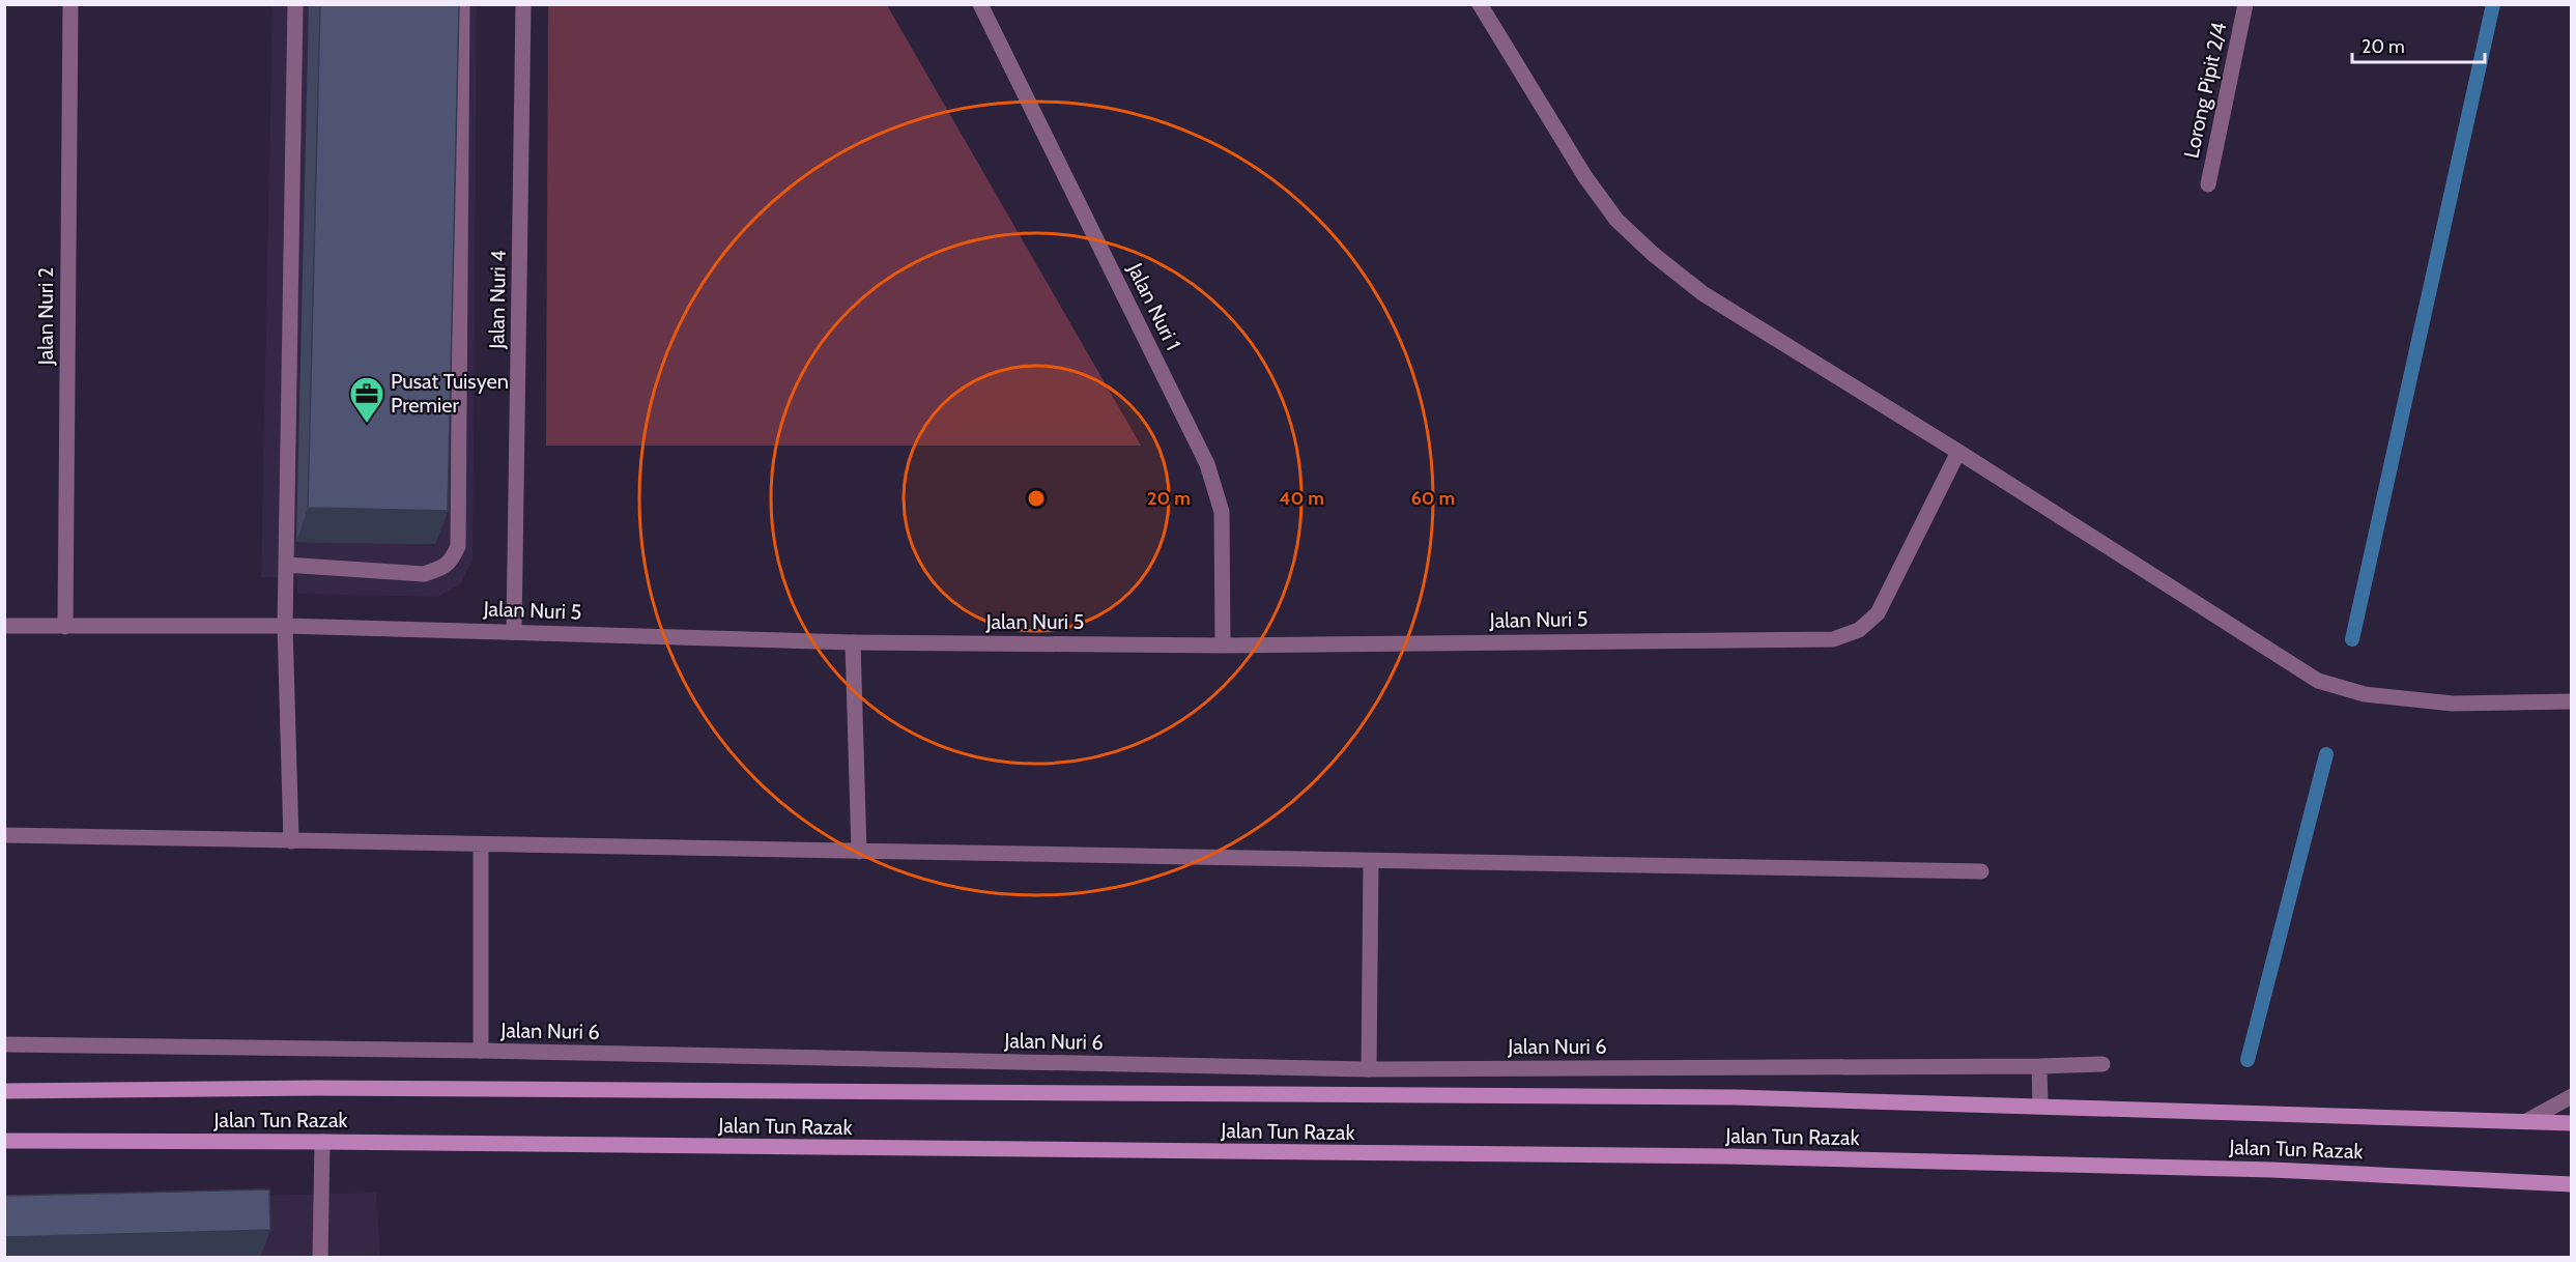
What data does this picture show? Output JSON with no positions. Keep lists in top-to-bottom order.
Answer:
{
  "streets": {
    "main road": ["Jalan Tun Razak"],
    "street": [
      "Lorong Pipit 2/4",
      "Jalan Nuri 4",
      "Jalan Nuri 1",
      "Jalan Nuri 2",
      "Jalan Nuri 5",
      "Jalan Nuri 6"
    ]
  },
  "crossings": [
    ["Jalan Nuri 4", "Jalan Nuri 5"],
    ["Jalan Nuri 1", "Jalan Nuri 5"],
    ["Jalan Nuri 2", "Jalan Nuri 5"]
  ],
  "places": {
    "office": ["Pusat Tuisyen Premier"]
  },
  "scale_bar": "20 m",
  "rings": ["20 m", "40 m", "60 m"]
}
